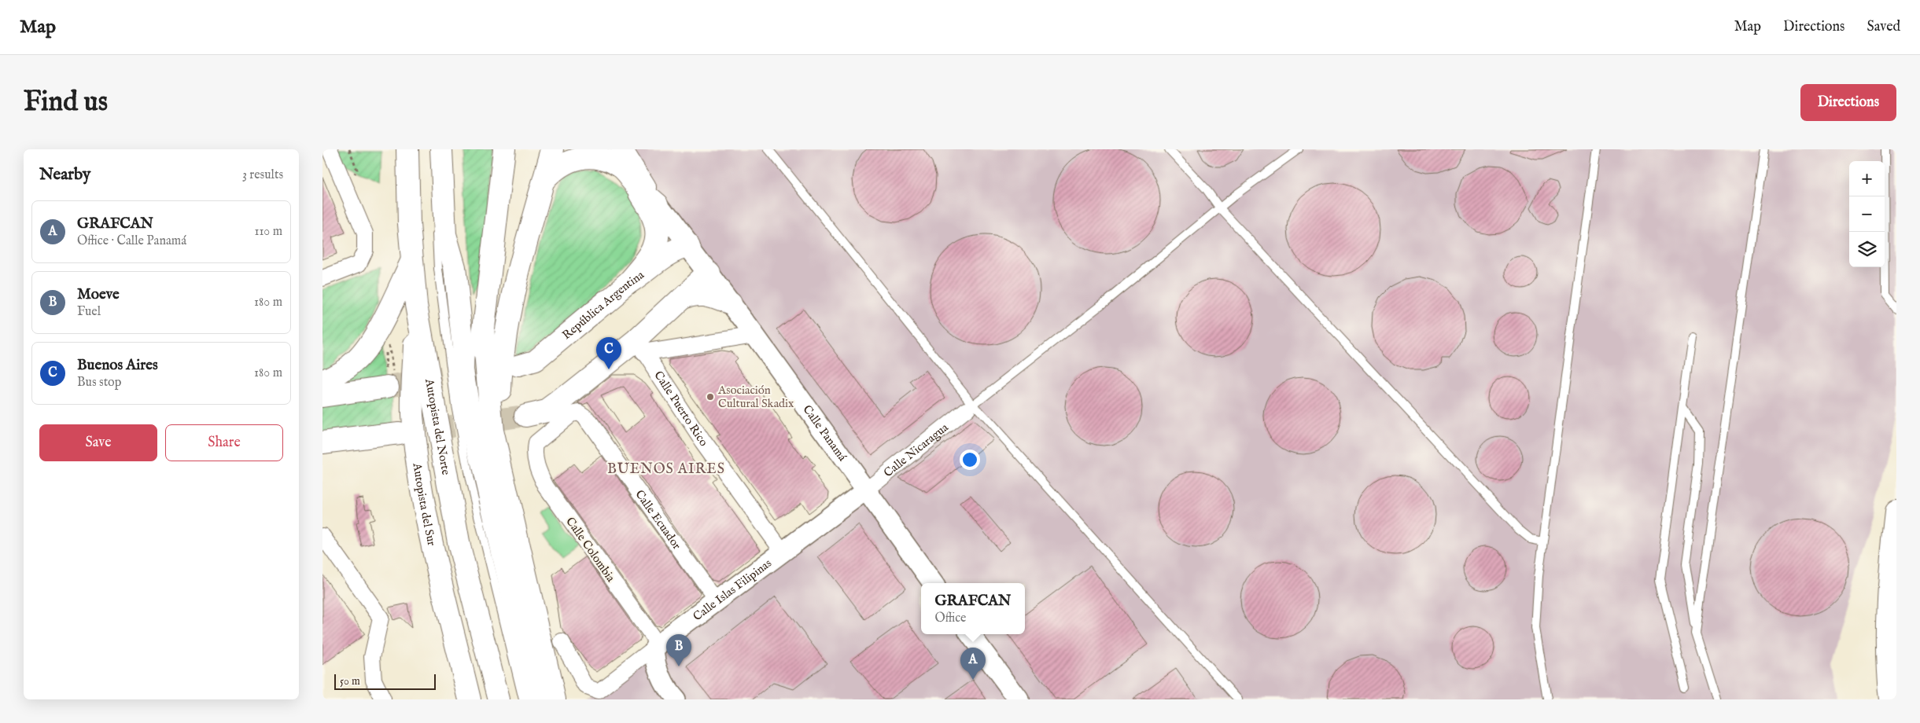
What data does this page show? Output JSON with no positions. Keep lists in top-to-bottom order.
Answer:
{
  "streets": {
    "main road": ["República Argentina", "Autopista del Norte", "Autopista del Sur"],
    "street": [
      "Calle Puerto Rico",
      "Calle Panamá",
      "Calle Nicaragua",
      "Calle Ecuador",
      "Calle Colombia",
      "Calle Islas Filipinas"
    ]
  },
  "crossings": [
    ["República Argentina", "Calle Panamá"],
    ["Calle Puerto Rico", "Calle Islas Filipinas"],
    ["Autopista del Norte", "Autopista del Sur"],
    ["Calle Panamá", "Calle Nicaragua"],
    ["Calle Panamá", "Calle Islas Filipinas"],
    ["Calle Nicaragua", "Calle Islas Filipinas"],
    ["Calle Ecuador", "Calle Colombia"],
    ["Calle Ecuador", "Calle Islas Filipinas"],
    ["Calle Colombia", "Calle Islas Filipinas"]
  ],
  "districts": ["BUENOS AIRES"],
  "places": ["Asociación Cultural Skadix"],
  "scale_bar": "50 m",
  "page": {
    "header": "Map",
    "nav": ["Map", "Directions", "Saved"],
    "buttons": [
      "Directions",
      ["Save", "Share"]
    ],
    "title": "Find us",
    "heading": ["Nearby", "3 results"],
    "map_buttons": ["+", "−"],
    "list": [
      {
        "mark": "A",
        "name": "GRAFCAN",
        "note": "Office · Calle Panamá",
        "value": "110 m"
      },
      {
        "mark": "B",
        "name": "Moeve",
        "note": "Fuel",
        "value": "180 m"
      },
      {
        "mark": "C",
        "name": "Buenos Aires",
        "note": "Bus stop",
        "value": "180 m"
      }
    ],
    "pins": ["C", "B", "A"],
    "popup": ["GRAFCAN", "Office"],
    "scale": "50 m"
  }
}
